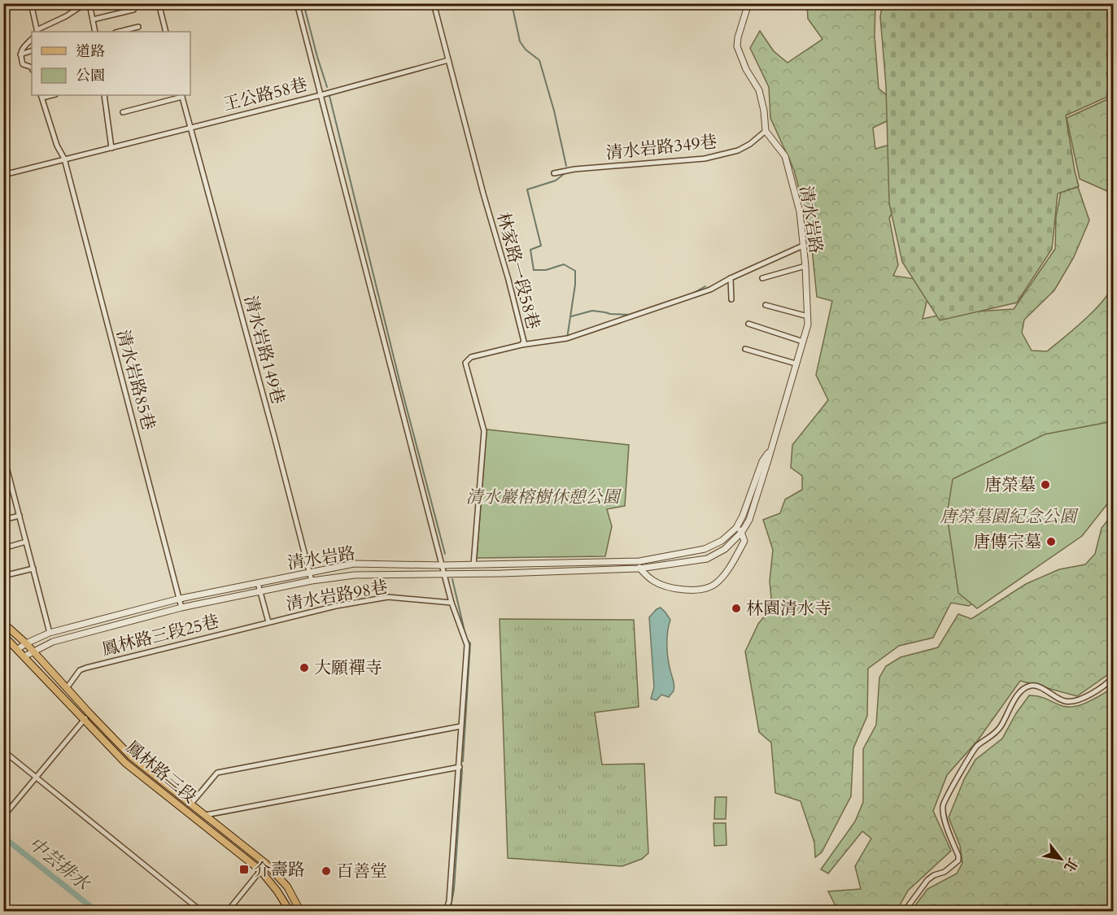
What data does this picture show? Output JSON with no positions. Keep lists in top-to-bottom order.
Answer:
{
  "streets": {
    "main road": ["鳳林路三段"],
    "street": [
      "王公路58巷",
      "清水岩路349巷",
      "清水岩路",
      "林家路一段58巷",
      "清水岩路149巷",
      "清水岩路85巷",
      "清水岩路98巷",
      "鳳林路三段25巷"
    ]
  },
  "crossings": [
    ["王公路58巷", "林家路一段58巷"],
    ["王公路58巷", "清水岩路149巷"],
    ["王公路58巷", "清水岩路85巷"],
    ["清水岩路349巷", "清水岩路"],
    ["清水岩路", "林家路一段58巷"],
    ["清水岩路", "清水岩路149巷"],
    ["清水岩路", "清水岩路85巷"],
    ["清水岩路", "清水岩路98巷"],
    ["清水岩路", "鳳林路三段"],
    ["清水岩路98巷", "鳳林路三段25巷"],
    ["鳳林路三段25巷", "鳳林路三段"]
  ],
  "water": ["中芸排水"],
  "parks": ["清水巖榕樹休憩公園", "唐榮墓園紀念公園"],
  "places": {
    "other": [
      "唐榮墓",
      "唐傳宗墓",
      "林園清水寺",
      "大願禪寺",
      "百善堂"
    ],
    "transit": ["介壽路"]
  },
  "legend": ["道路", "公園"],
  "north": "bottom right"
}
